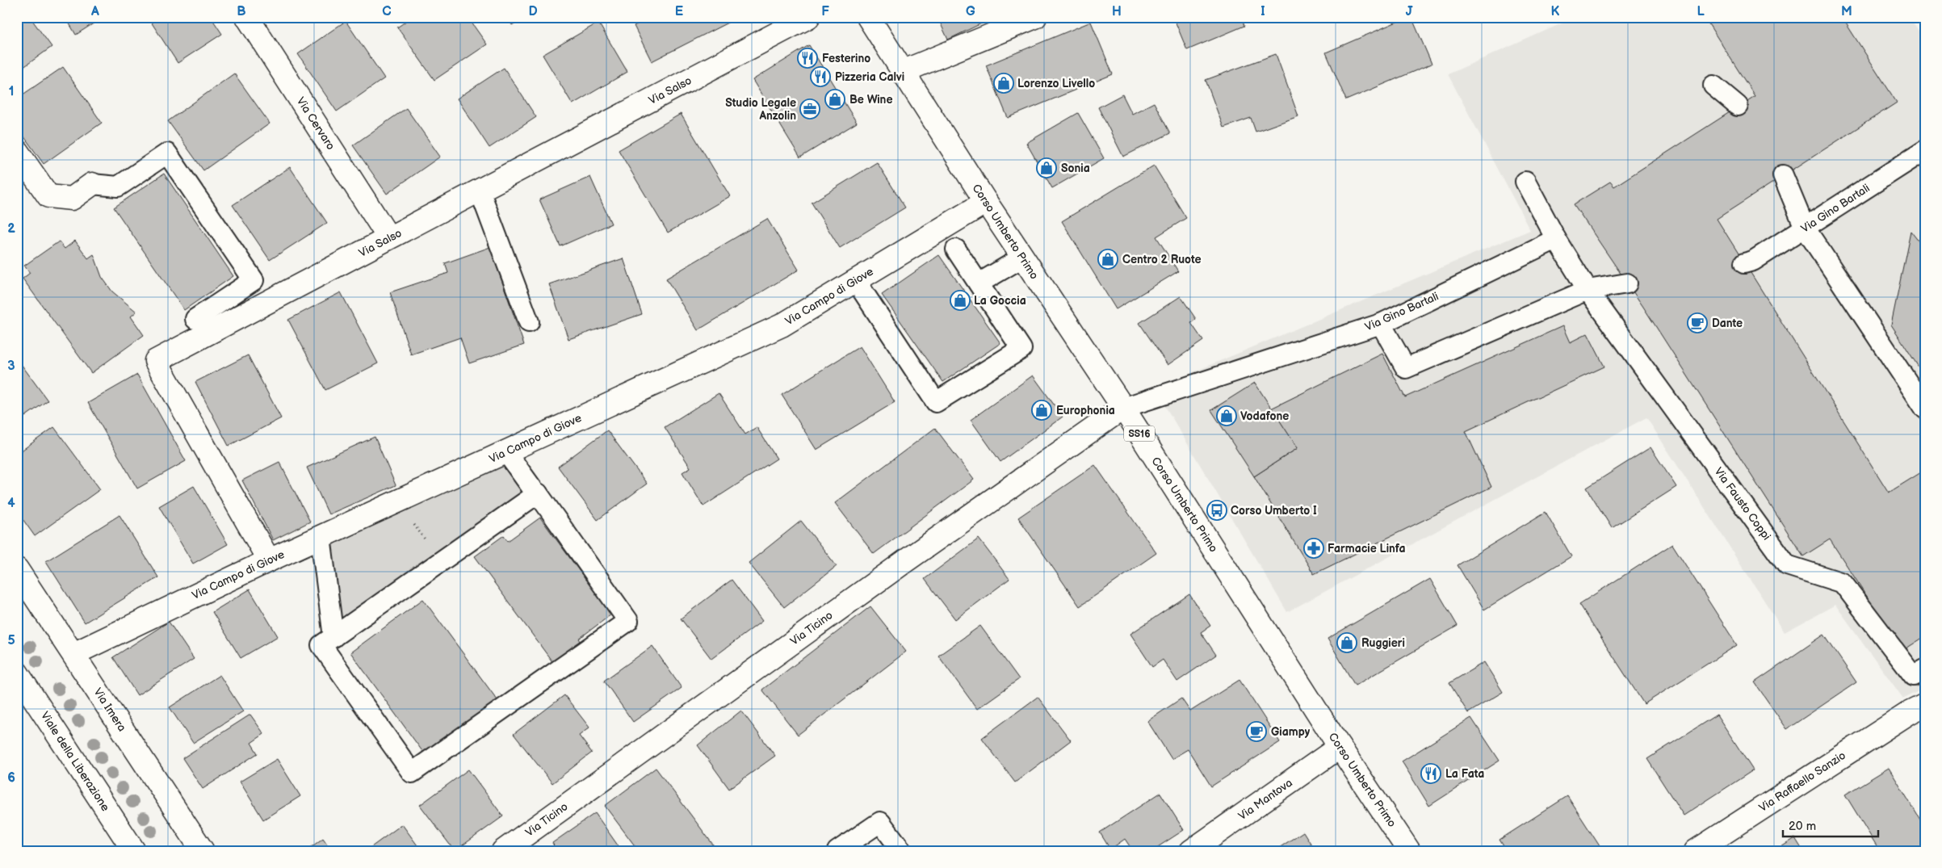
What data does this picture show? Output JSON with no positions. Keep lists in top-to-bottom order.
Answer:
{
  "streets": {
    "street": [
      "Via Salso",
      "Via Cervaro",
      "Corso Umberto Primo",
      "Via Campo di Giove",
      "SS16",
      "Via Ticino",
      "Via Imera",
      "Viale della Liberazione",
      "Via Raffaello Sanzio",
      "Via Mantova"
    ],
    "lane": ["Via Gino Bartali", "Via Fausto Coppi"]
  },
  "crossings": [
    ["Via Salso", "Via Campo di Giove"],
    ["Via Gino Bartali", "Corso Umberto Primo"],
    ["Via Gino Bartali", "Via Ticino"],
    ["Corso Umberto Primo", "Via Campo di Giove"],
    ["Corso Umberto Primo", "Via Ticino"],
    ["Corso Umberto Primo", "Via Mantova"],
    ["Via Campo di Giove", "Via Imera"]
  ],
  "places": {
    "restaurant": ["Festerino", "Pizzeria Calvi", "La Fata"],
    "shop": [
      "Lorenzo Livello",
      "Be Wine",
      "Sonia",
      "Centro 2 Ruote",
      "La Goccia",
      "Europhonia",
      "Vodafone",
      "Ruggieri"
    ],
    "office": ["Studio Legale Anzolin"],
    "cafe": ["Dante", "Giampy"],
    "bus stop": ["Corso Umberto I"],
    "pharmacy": ["Farmacie Linfa"]
  },
  "scale_bar": "20 m",
  "grid": {
    "columns": [
      "A",
      "B",
      "C",
      "D",
      "E",
      "F",
      "G",
      "H",
      "I",
      "J",
      "K",
      "L",
      "M"
    ],
    "rows": [
      "1",
      "2",
      "3",
      "4",
      "5",
      "6"
    ]
  }
}
